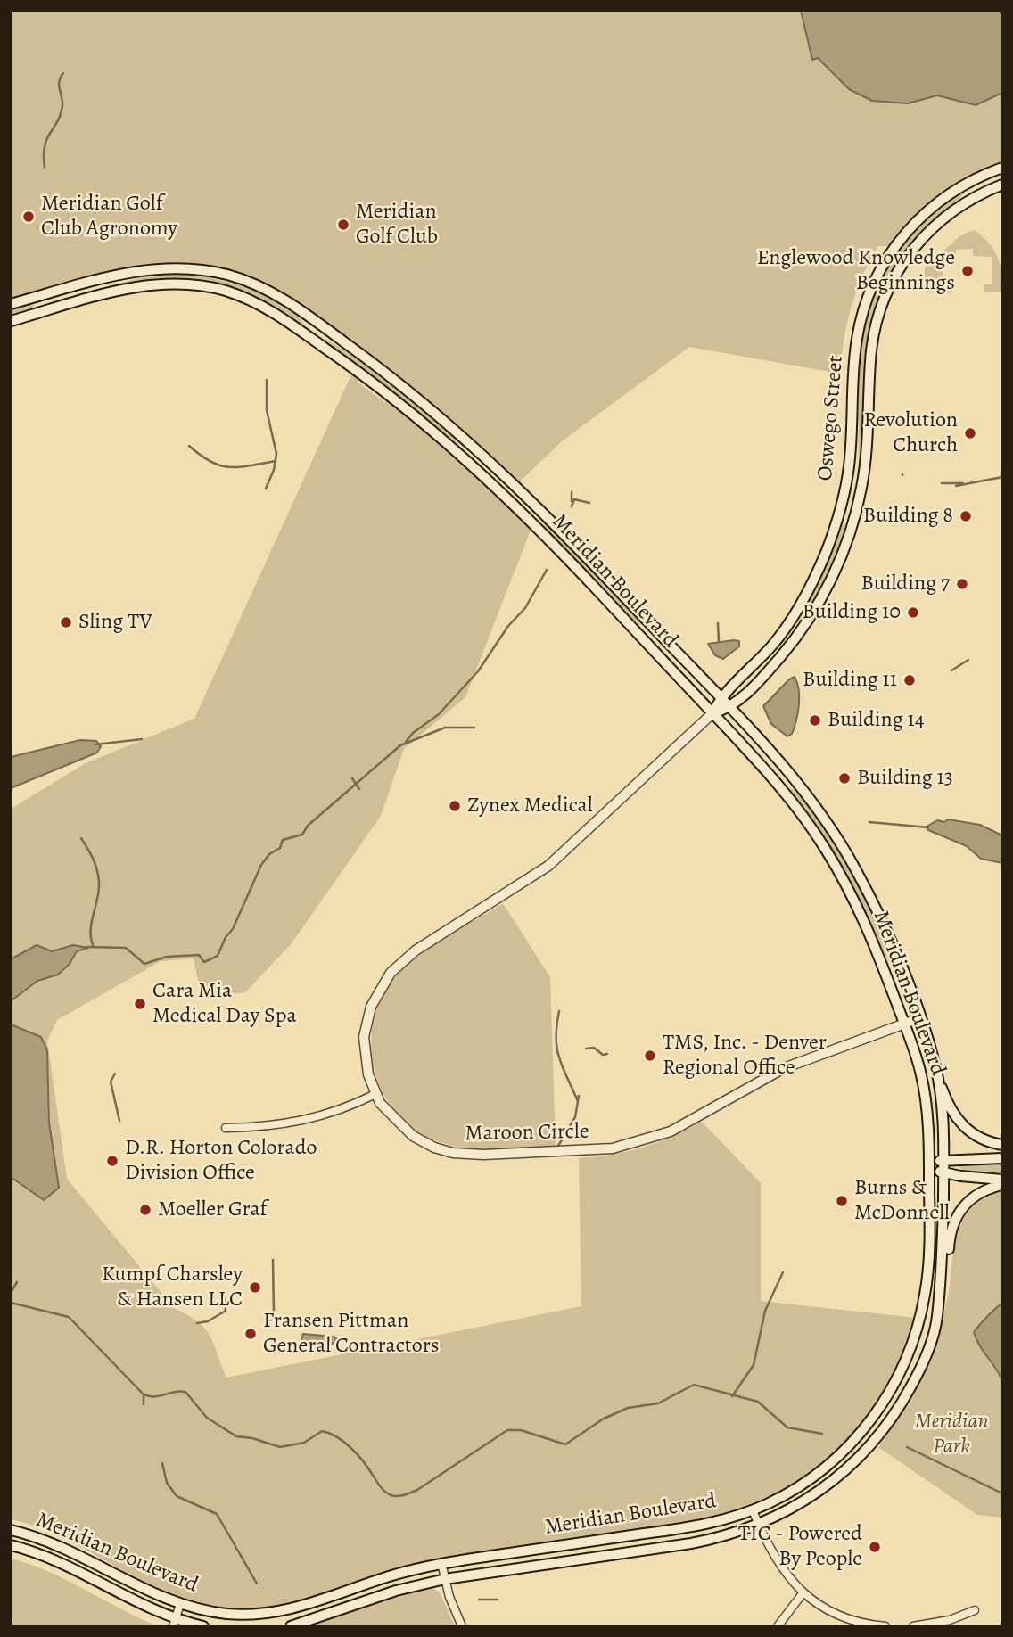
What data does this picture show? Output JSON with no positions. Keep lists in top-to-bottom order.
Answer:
{
  "streets": {
    "main road": ["Oswego Street", "Meridian Boulevard"],
    "street": ["Maroon Circle"]
  },
  "crossings": [
    ["Oswego Street", "Meridian Boulevard"],
    ["Oswego Street", "Maroon Circle"],
    ["Meridian Boulevard", "Maroon Circle"]
  ],
  "parks": ["Meridian Park"],
  "places": [
    "Meridian Golf Club Agronomy",
    "Meridian Golf Club",
    "Englewood Knowledge Beginnings",
    "Revolution Church",
    "Building 8",
    "Building 7",
    "Building 10",
    "Sling TV",
    "Building 11",
    "Building 14",
    "Building 13",
    "Zynex Medical",
    "Cara Mia Medical Day Spa",
    "TMS, Inc. - Denver Regional Office",
    "D.R. Horton Colorado Division Office",
    "Burns & McDonnell",
    "Moeller Graf",
    "Kumpf Charsley & Hansen LLC",
    "Fransen Pittman General Contractors",
    "TIC - Powered By People"
  ]
}
